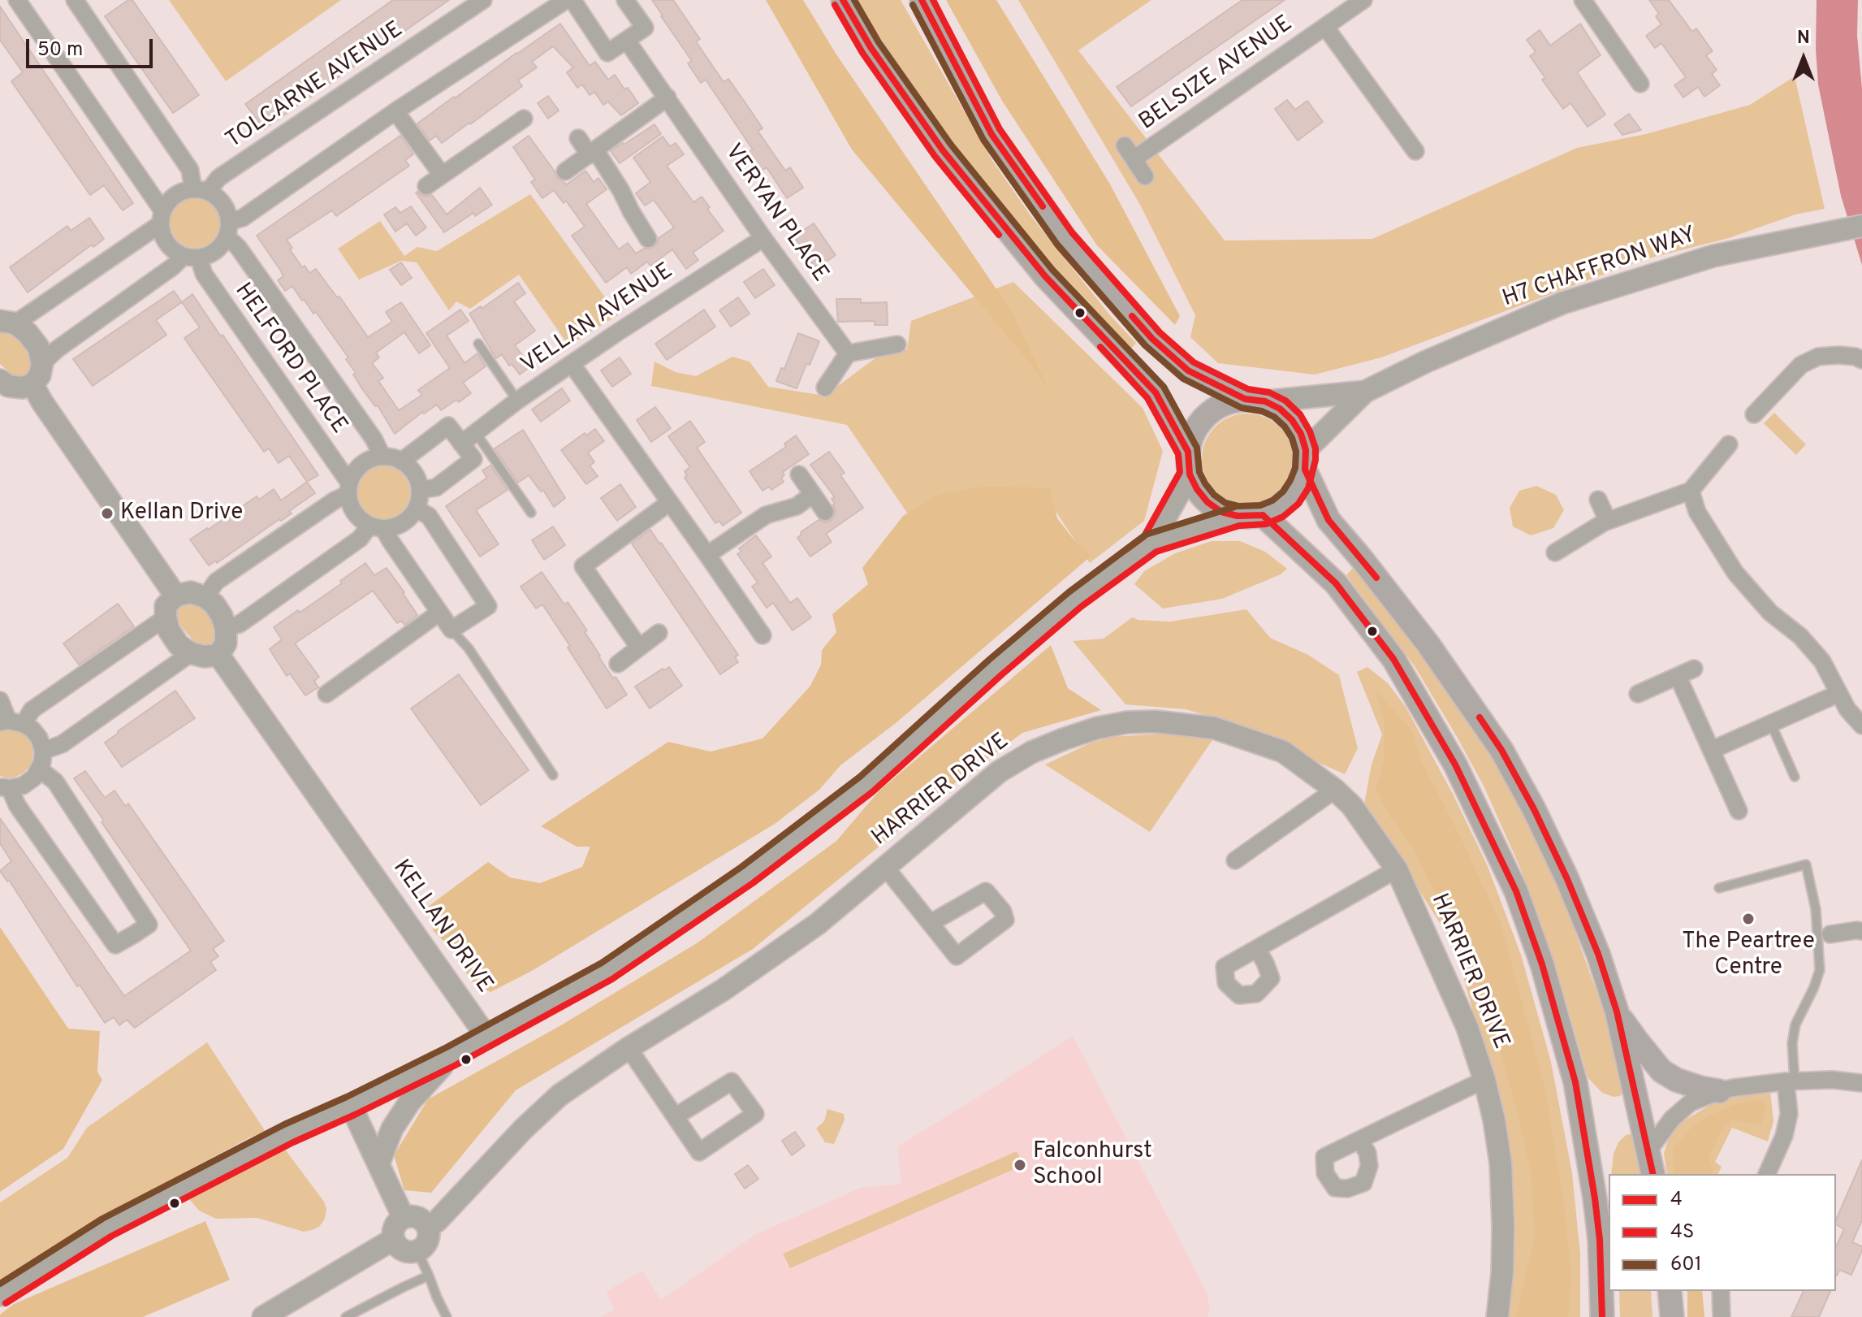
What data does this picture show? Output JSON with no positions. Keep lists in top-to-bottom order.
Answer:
{
  "streets": {
    "street": [
      "BELSIZE AVENUE",
      "TOLCARNE AVENUE",
      "VERYAN PLACE",
      "H7 CHAFFRON WAY",
      "VELLAN AVENUE",
      "HELFORD PLACE",
      "HARRIER DRIVE",
      "KELLAN DRIVE"
    ]
  },
  "crossings": [
    ["TOLCARNE AVENUE", "HELFORD PLACE"],
    ["VERYAN PLACE", "VELLAN AVENUE"]
  ],
  "places": ["Kellan Drive", "The Peartree Centre", "Falconhurst School"],
  "lines": ["transit line 4", "transit line 4S", "transit line 601"],
  "legend": ["4", "4S", "601"],
  "scale_bar": "50 m",
  "north": "top"
}
